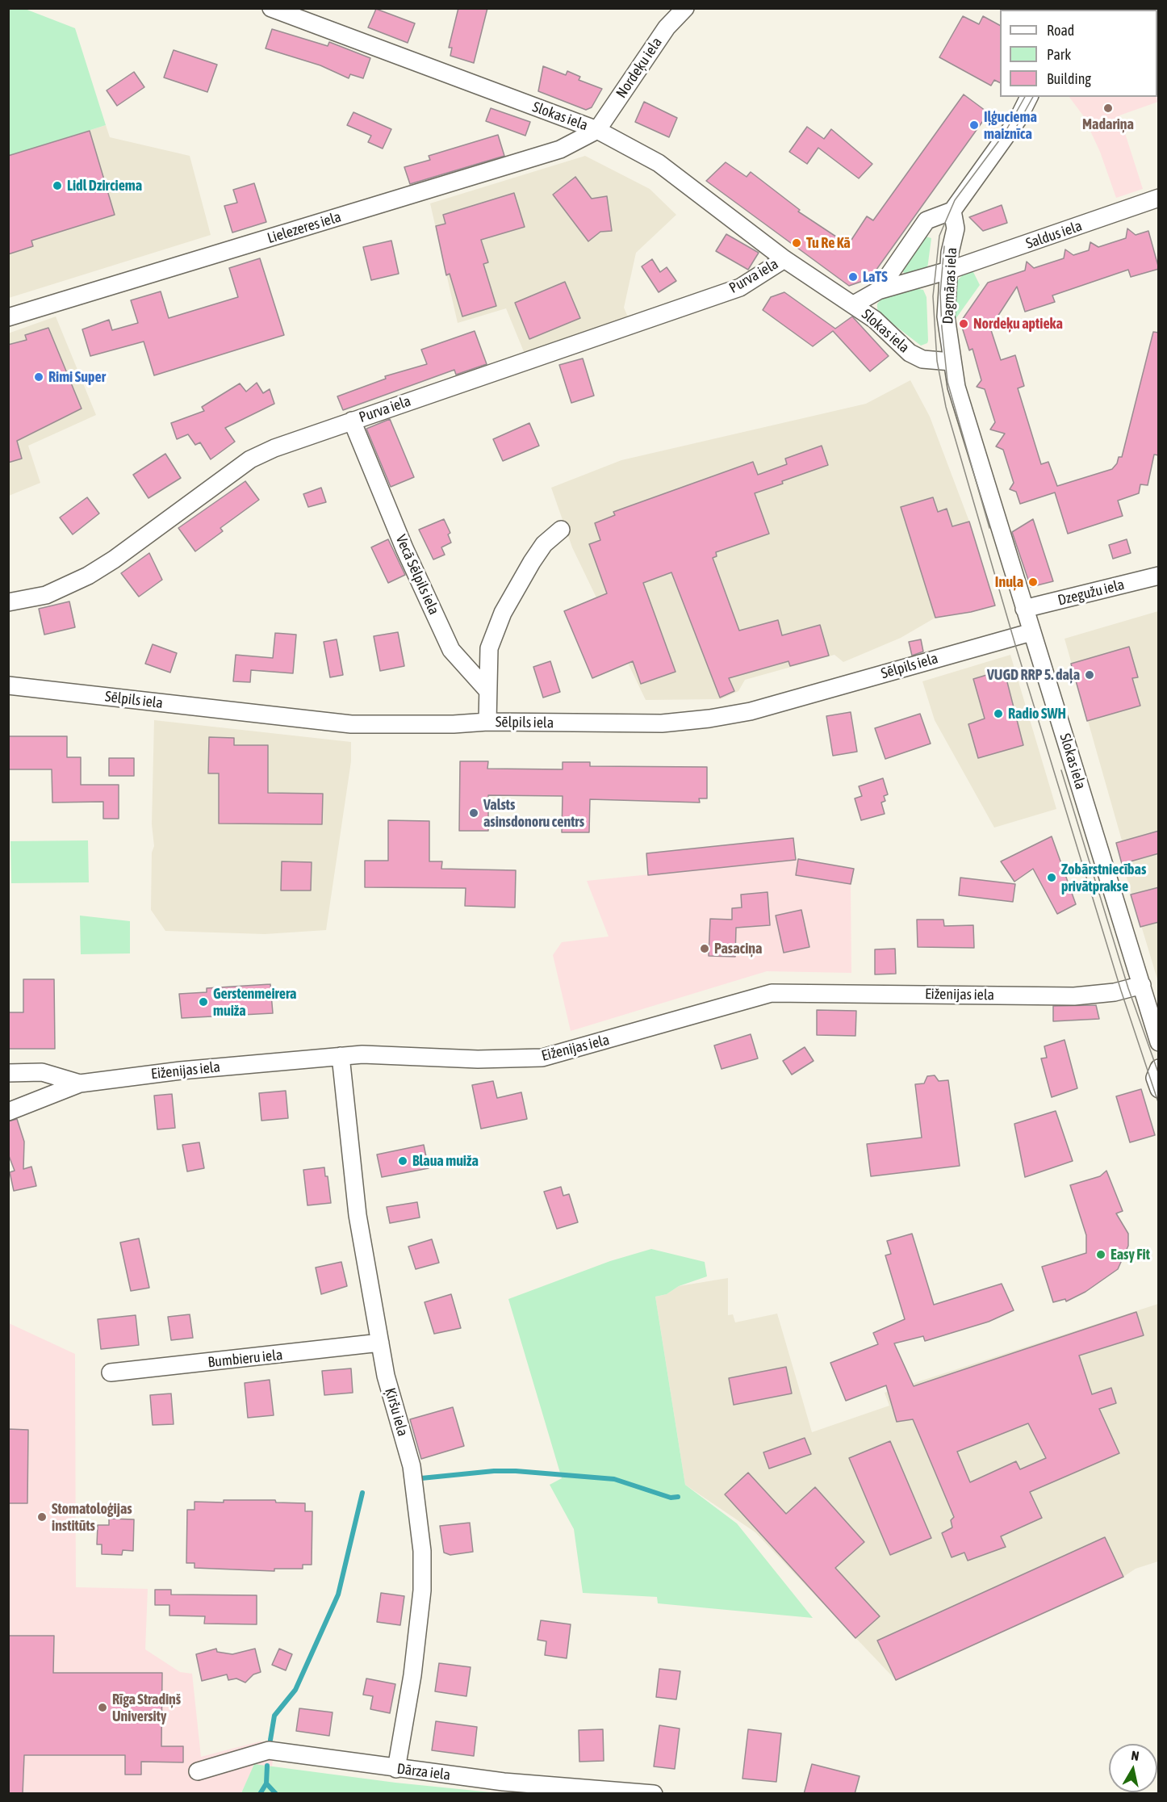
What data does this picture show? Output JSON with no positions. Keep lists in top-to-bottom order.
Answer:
{
  "streets": {
    "street": [
      "Nordeķu iela",
      "Slokas iela",
      "Lielezeres iela",
      "Saldus iela",
      "Purva iela",
      "Dagmāras iela",
      "Vecā Sēlpils iela",
      "Dzegužu iela",
      "Sēlpils iela",
      "Eiženijas iela",
      "Bumbieru iela",
      "Ķiršu iela",
      "Dārza iela"
    ]
  },
  "crossings": [
    ["Nordeķu iela", "Slokas iela"],
    ["Nordeķu iela", "Lielezeres iela"],
    ["Slokas iela", "Lielezeres iela"],
    ["Slokas iela", "Purva iela"],
    ["Slokas iela", "Dagmāras iela"],
    ["Slokas iela", "Dzegužu iela"],
    ["Slokas iela", "Sēlpils iela"],
    ["Slokas iela", "Eiženijas iela"],
    ["Saldus iela", "Dagmāras iela"],
    ["Purva iela", "Vecā Sēlpils iela"],
    ["Eiženijas iela", "Ķiršu iela"],
    ["Bumbieru iela", "Ķiršu iela"],
    ["Ķiršu iela", "Dārza iela"]
  ],
  "places": [
    "Madariņa",
    "Iļģuciema maiznīca",
    "Lidl Dzirciema",
    "Tu Re Kā",
    "LaTS",
    "Nordeķu aptieka",
    "Rimi Super",
    "Inuļa",
    "VUGD RRP 5. daļa",
    "Radio SWH",
    "Valsts asinsdonoru centrs",
    "Zobārstniecības privātprakse",
    "Pasaciņa",
    "Gerstenmeirera muiža",
    "Blaua muiža",
    "Easy Fit",
    "Stomatoloģijas institūts",
    "Rīga Stradiņš University"
  ],
  "legend": ["Road", "Park", "Building"],
  "north": "top"
}
